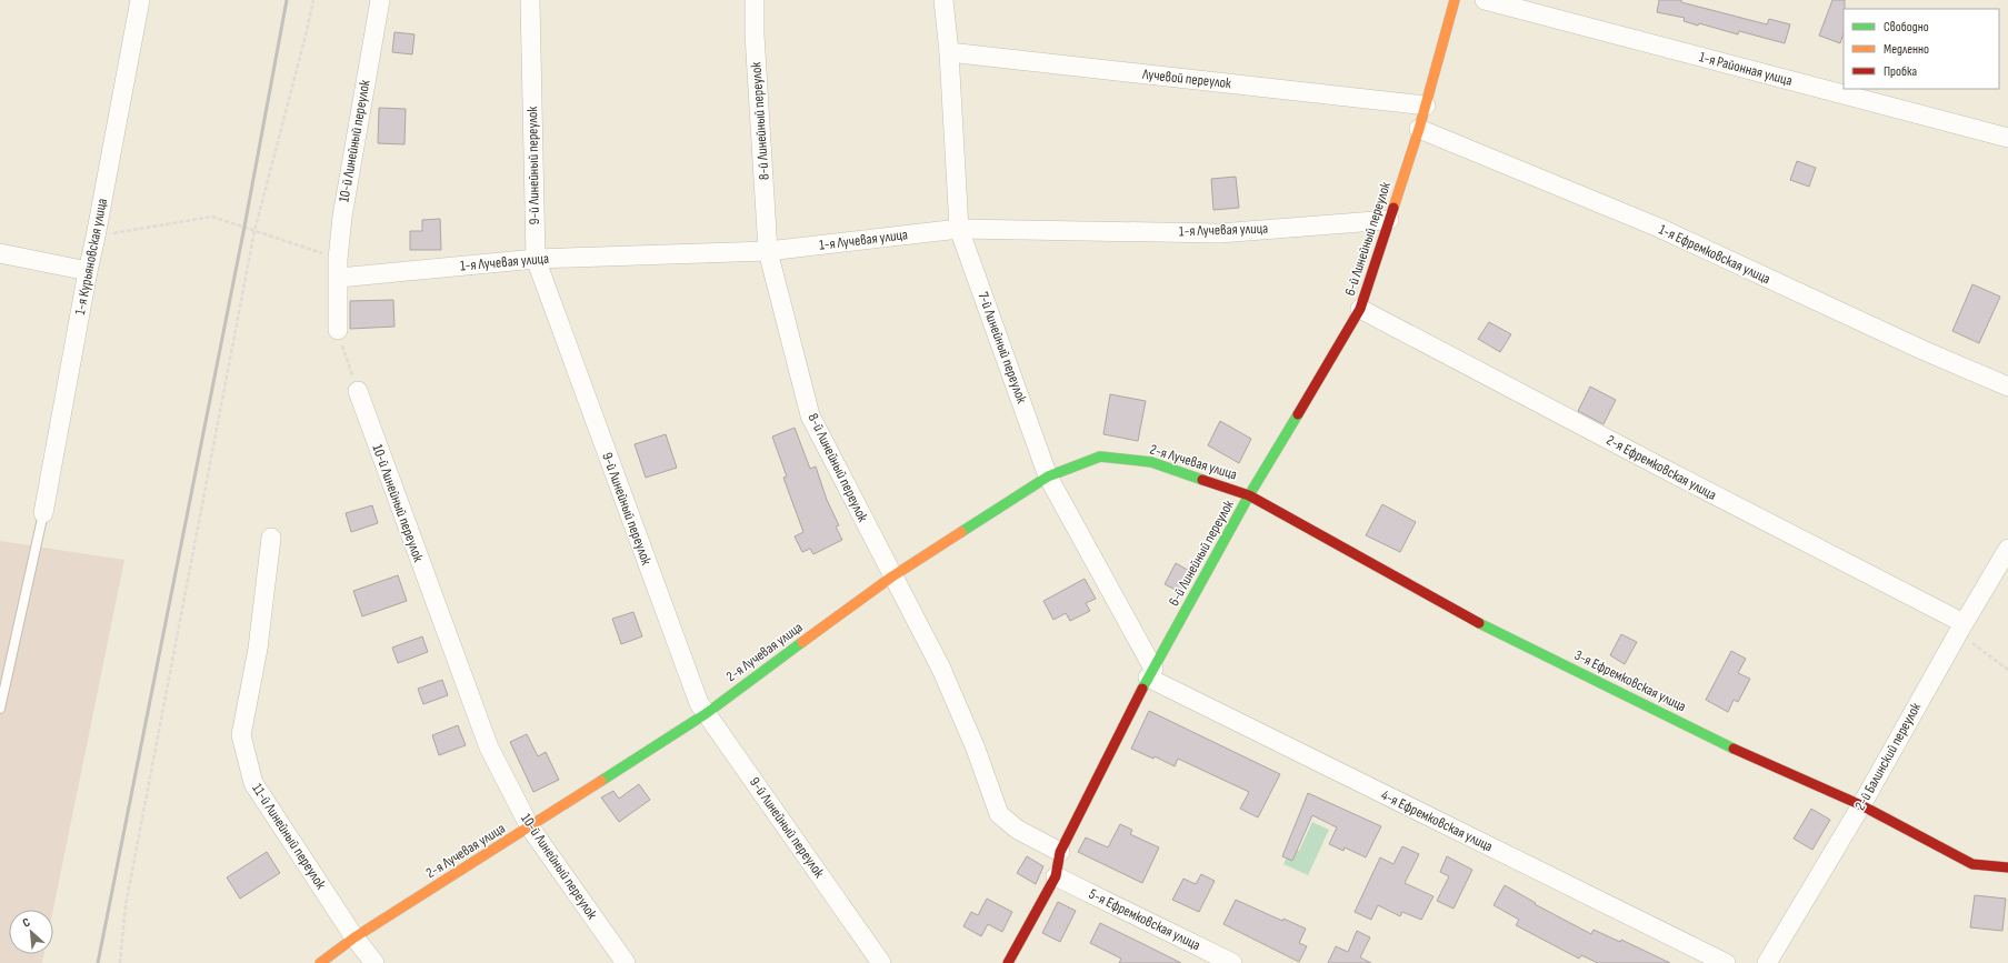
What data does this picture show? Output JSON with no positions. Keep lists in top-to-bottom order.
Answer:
{
  "streets": {
    "street": [
      "1-я Районная улица",
      "Лучевой переулок",
      "8-й Линейный переулок",
      "10-й Линейный переулок",
      "9-й Линейный переулок",
      "1-я Лучевая улица",
      "6-й Линейный переулок",
      "1-я Ефремковская улица",
      "1-я Курьяновская улица",
      "7-й Линейный переулок",
      "2-я Лучевая улица",
      "2-я Ефремковская улица",
      "3-я Ефремковская улица",
      "2-й Балинский переулок",
      "4-я Ефремковская улица",
      "11-й Линейный переулок",
      "5-я Ефремковская улица"
    ]
  },
  "crossings": [
    ["Лучевой переулок", "6-й Линейный переулок"],
    ["Лучевой переулок", "7-й Линейный переулок"],
    ["8-й Линейный переулок", "1-я Лучевая улица"],
    ["8-й Линейный переулок", "6-й Линейный переулок"],
    ["8-й Линейный переулок", "2-я Лучевая улица"],
    ["10-й Линейный переулок", "1-я Лучевая улица"],
    ["10-й Линейный переулок", "2-я Лучевая улица"],
    ["9-й Линейный переулок", "1-я Лучевая улица"],
    ["9-й Линейный переулок", "2-я Лучевая улица"],
    ["1-я Лучевая улица", "6-й Линейный переулок"],
    ["1-я Лучевая улица", "7-й Линейный переулок"],
    ["6-й Линейный переулок", "1-я Ефремковская улица"],
    ["6-й Линейный переулок", "7-й Линейный переулок"],
    ["6-й Линейный переулок", "2-я Лучевая улица"],
    ["6-й Линейный переулок", "2-я Ефремковская улица"],
    ["6-й Линейный переулок", "3-я Ефремковская улица"],
    ["6-й Линейный переулок", "4-я Ефремковская улица"],
    ["6-й Линейный переулок", "5-я Ефремковская улица"],
    ["7-й Линейный переулок", "2-я Лучевая улица"],
    ["7-й Линейный переулок", "4-я Ефремковская улица"],
    ["2-я Лучевая улица", "3-я Ефремковская улица"],
    ["2-я Лучевая улица", "11-й Линейный переулок"],
    ["2-я Ефремковская улица", "2-й Балинский переулок"],
    ["3-я Ефремковская улица", "2-й Балинский переулок"]
  ],
  "legend": ["Свободно", "Медленно", "Пробка"],
  "north": "top left"
}
